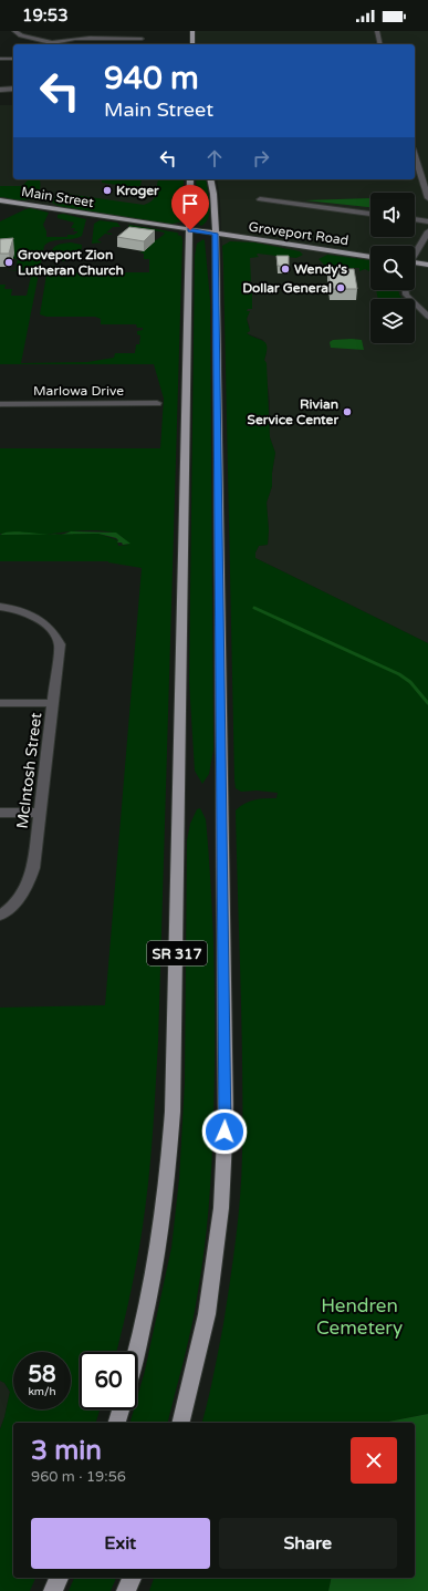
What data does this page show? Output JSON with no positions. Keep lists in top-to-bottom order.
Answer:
{
  "streets": {
    "main road": ["Main Street", "Groveport Road", "SR 317"],
    "street": ["Marlowa Drive", "McIntosh Street"]
  },
  "crossings": [
    ["Main Street", "Groveport Road"],
    ["Main Street", "SR 317"],
    ["Groveport Road", "SR 317"]
  ],
  "parks": ["Hendren Cemetery"],
  "places": [
    "Kroger",
    "Groveport Zion Lutheran Church",
    "Wendy's",
    "Dollar General",
    "Rivian Service Center"
  ],
  "page": {
    "status": "19:53",
    "turn": ["940 m", "Main Street"],
    "speed": "58 km/h",
    "limit": "60",
    "heading": ["3 min", "960 m · 19:56"],
    "buttons": ["Exit", "Share"]
  }
}
